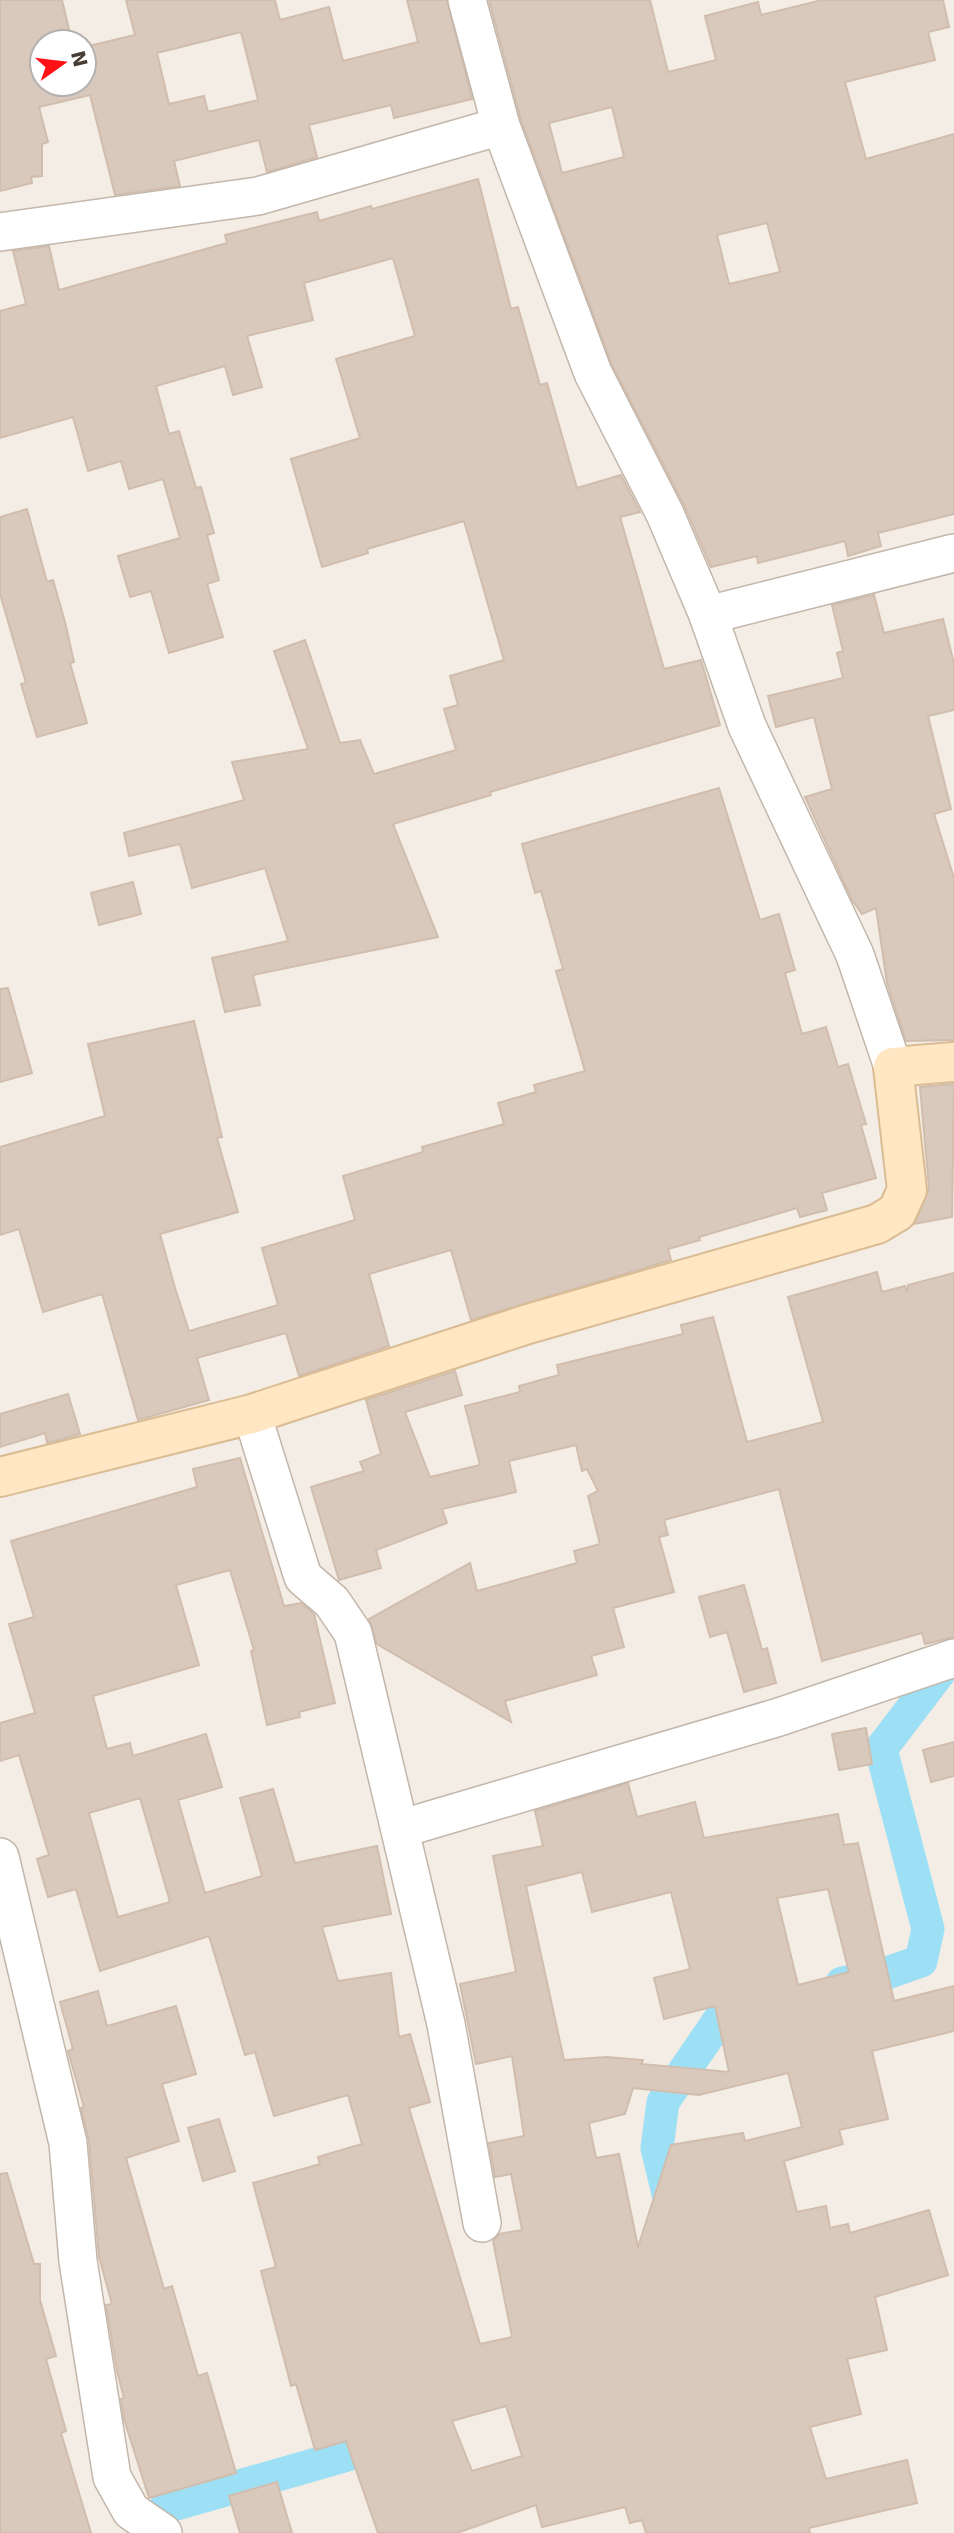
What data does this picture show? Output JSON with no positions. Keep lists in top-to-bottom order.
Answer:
{
  "north": "right"
}
